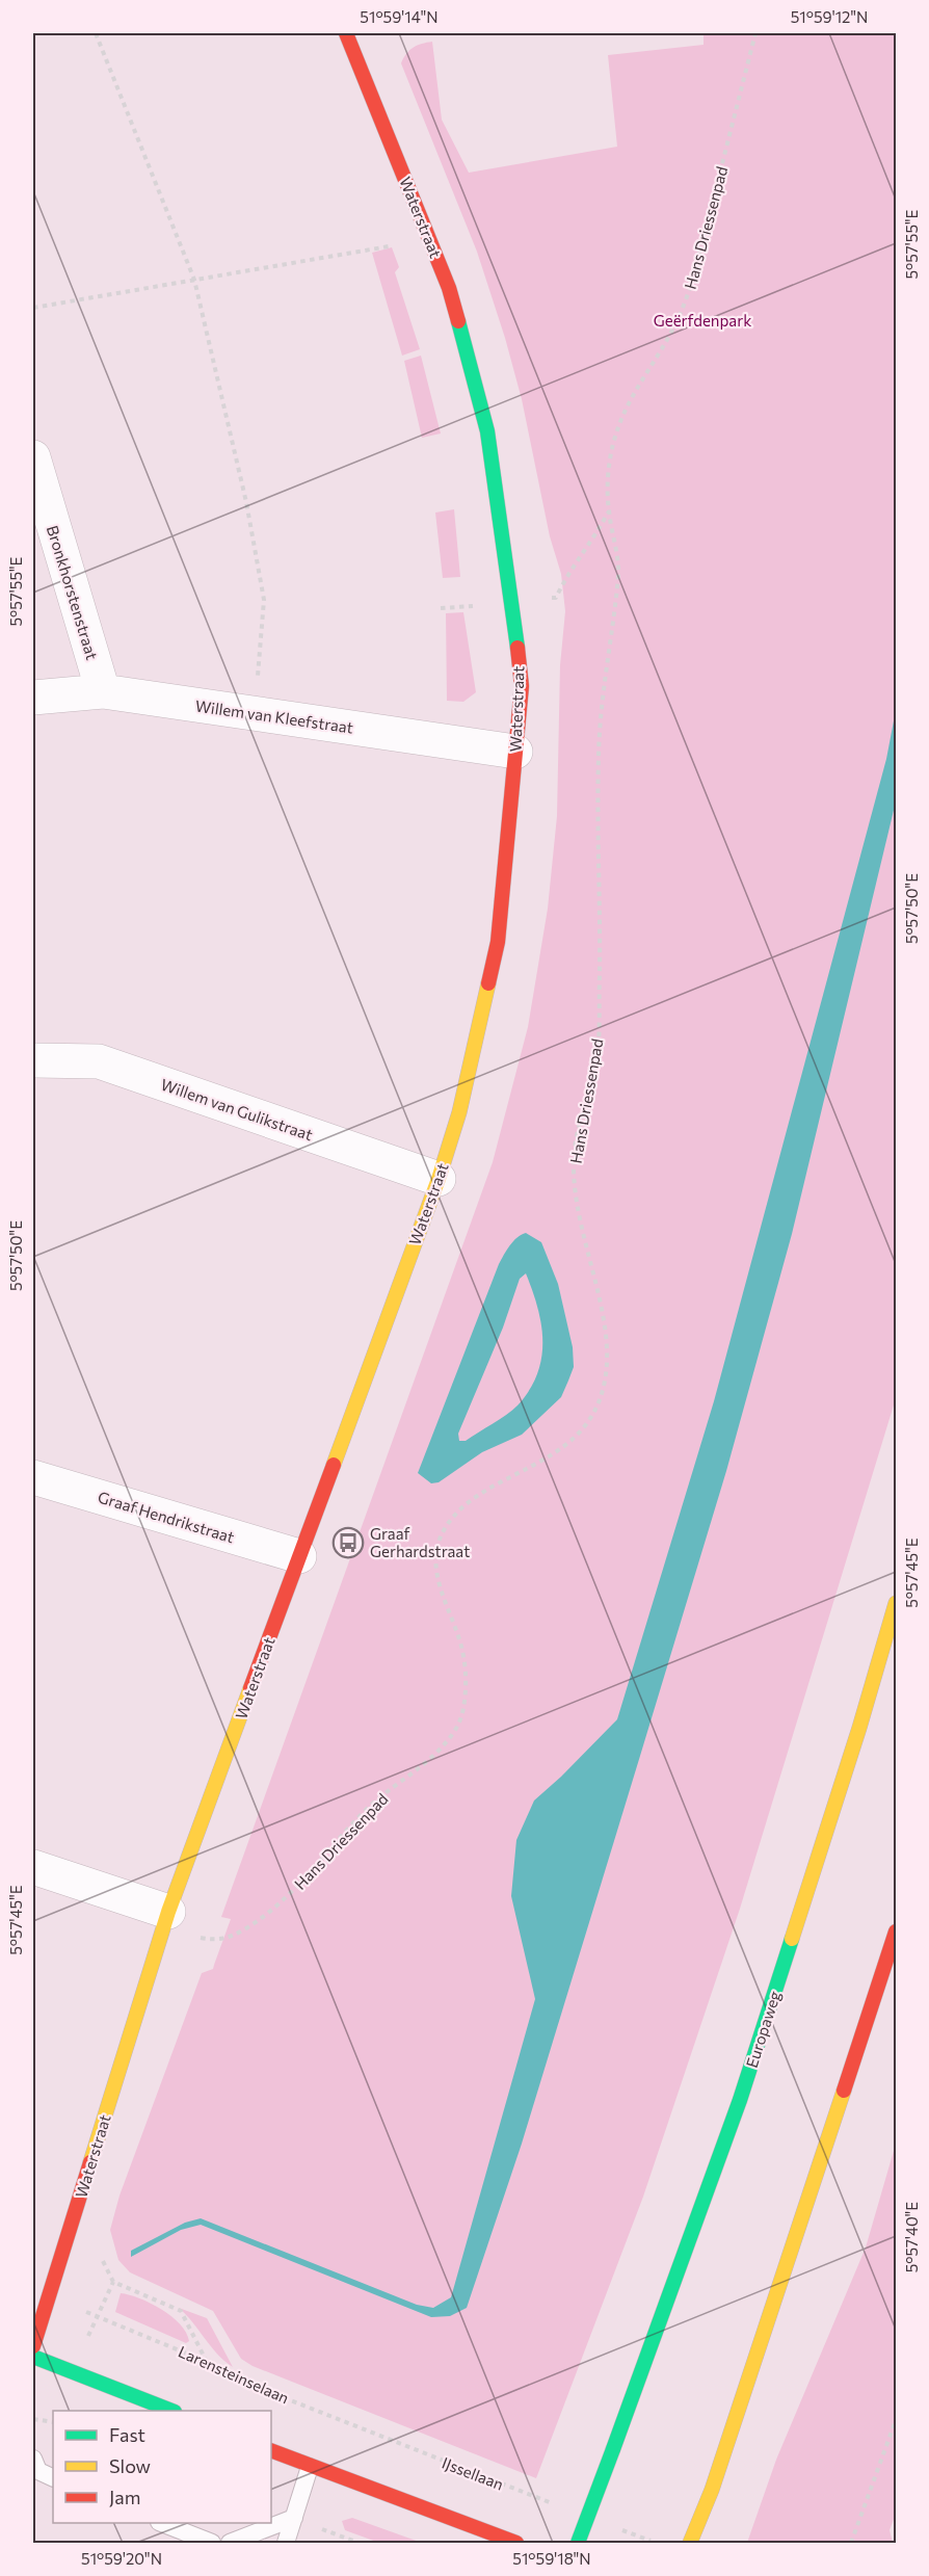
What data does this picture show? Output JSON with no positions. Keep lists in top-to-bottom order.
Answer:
{
  "streets": {
    "main road": ["Waterstraat", "Europaweg"],
    "street": [
      "Bronkhorstenstraat",
      "Willem van Kleefstraat",
      "Willem van Gulikstraat",
      "Graaf Hendrikstraat"
    ],
    "path": ["Hans Driessenpad", "Larensteinselaan", "IJssellaan"]
  },
  "crossings": [
    ["Waterstraat", "Hans Driessenpad"],
    ["Waterstraat", "Willem van Kleefstraat"],
    ["Waterstraat", "Willem van Gulikstraat"],
    ["Waterstraat", "Graaf Hendrikstraat"],
    ["Waterstraat", "Larensteinselaan"],
    ["Bronkhorstenstraat", "Willem van Kleefstraat"],
    ["Larensteinselaan", "IJssellaan"]
  ],
  "parks": ["Geërfdenpark"],
  "places": {
    "bus stop": ["Graaf Gerhardstraat"]
  },
  "legend": ["Fast", "Slow", "Jam"],
  "coordinates": [
    "51°59'14\"N",
    "51°59'12\"N",
    "5°57'55\"E",
    "5°57'50\"E",
    "5°57'45\"E",
    "5°57'40\"E",
    "51°59'20\"N",
    "51°59'18\"N"
  ]
}
